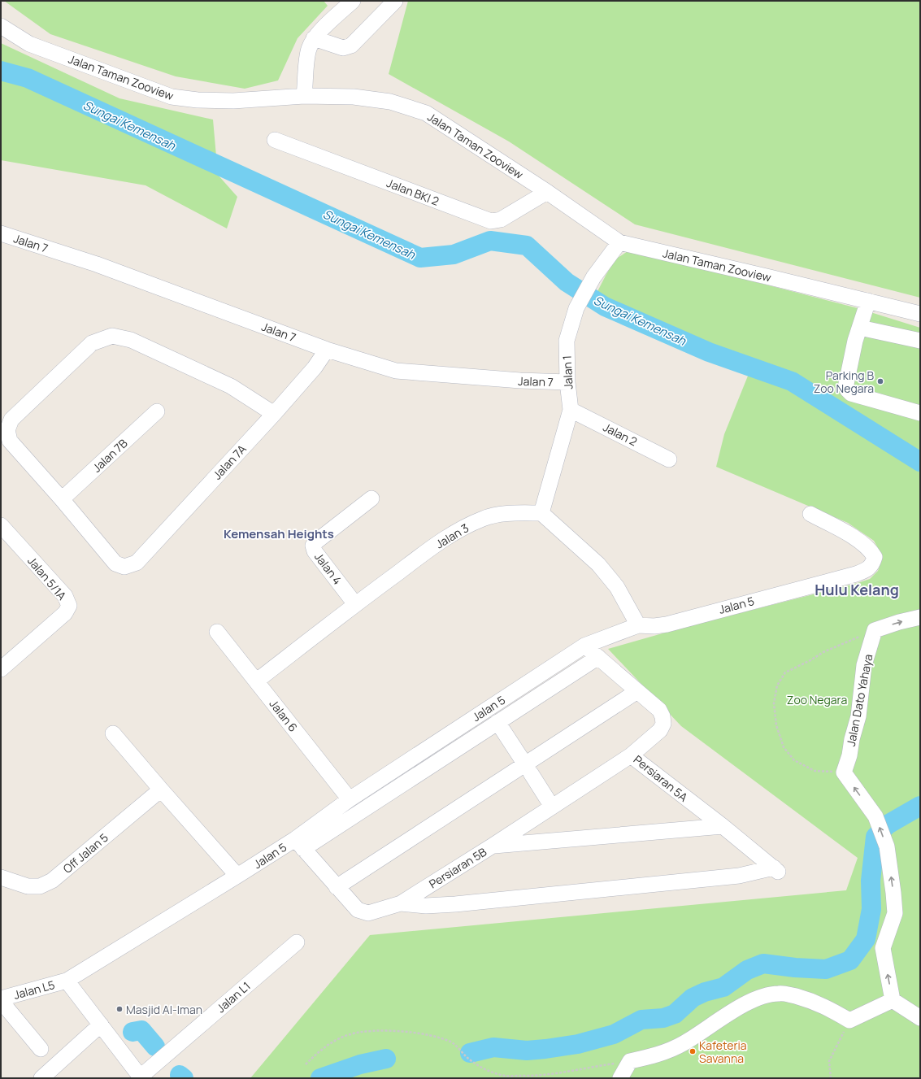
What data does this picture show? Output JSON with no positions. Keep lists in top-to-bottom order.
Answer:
{
  "streets": {
    "street": [
      "Jalan Taman Zooview",
      "Jalan BKI 2",
      "Jalan 7",
      "Jalan 1",
      "Jalan 2",
      "Jalan 7B",
      "Jalan 7A",
      "Jalan 3",
      "Jalan 4",
      "Jalan 5/1A",
      "Jalan 5",
      "Jalan Dato Yahaya",
      "Jalan 6",
      "Persiaran 5A",
      "Off Jalan 5",
      "Persiaran 5B",
      "Jalan L5",
      "Jalan L1"
    ]
  },
  "crossings": [
    ["Jalan Taman Zooview", "Jalan BKI 2"],
    ["Jalan Taman Zooview", "Jalan 1"],
    ["Jalan 7", "Jalan 1"],
    ["Jalan 7", "Jalan 7A"],
    ["Jalan 1", "Jalan 2"],
    ["Jalan 1", "Jalan 3"],
    ["Jalan 7B", "Jalan 7A"],
    ["Jalan 3", "Jalan 4"],
    ["Jalan 3", "Jalan 6"],
    ["Jalan 5", "Jalan 6"],
    ["Jalan 5", "Persiaran 5A"],
    ["Jalan 5", "Persiaran 5B"],
    ["Jalan 5", "Jalan L5"],
    ["Jalan 5", "Jalan L1"],
    ["Persiaran 5A", "Persiaran 5B"],
    ["Jalan L5", "Jalan L1"]
  ],
  "districts": ["Kemensah Heights", "Hulu Kelang"],
  "water": ["Sungai Kemensah"],
  "parks": ["Zoo Negara"],
  "places": ["Parking B Zoo Negara", "Masjid Al-Iman", "Kafeteria Savanna"]
}
